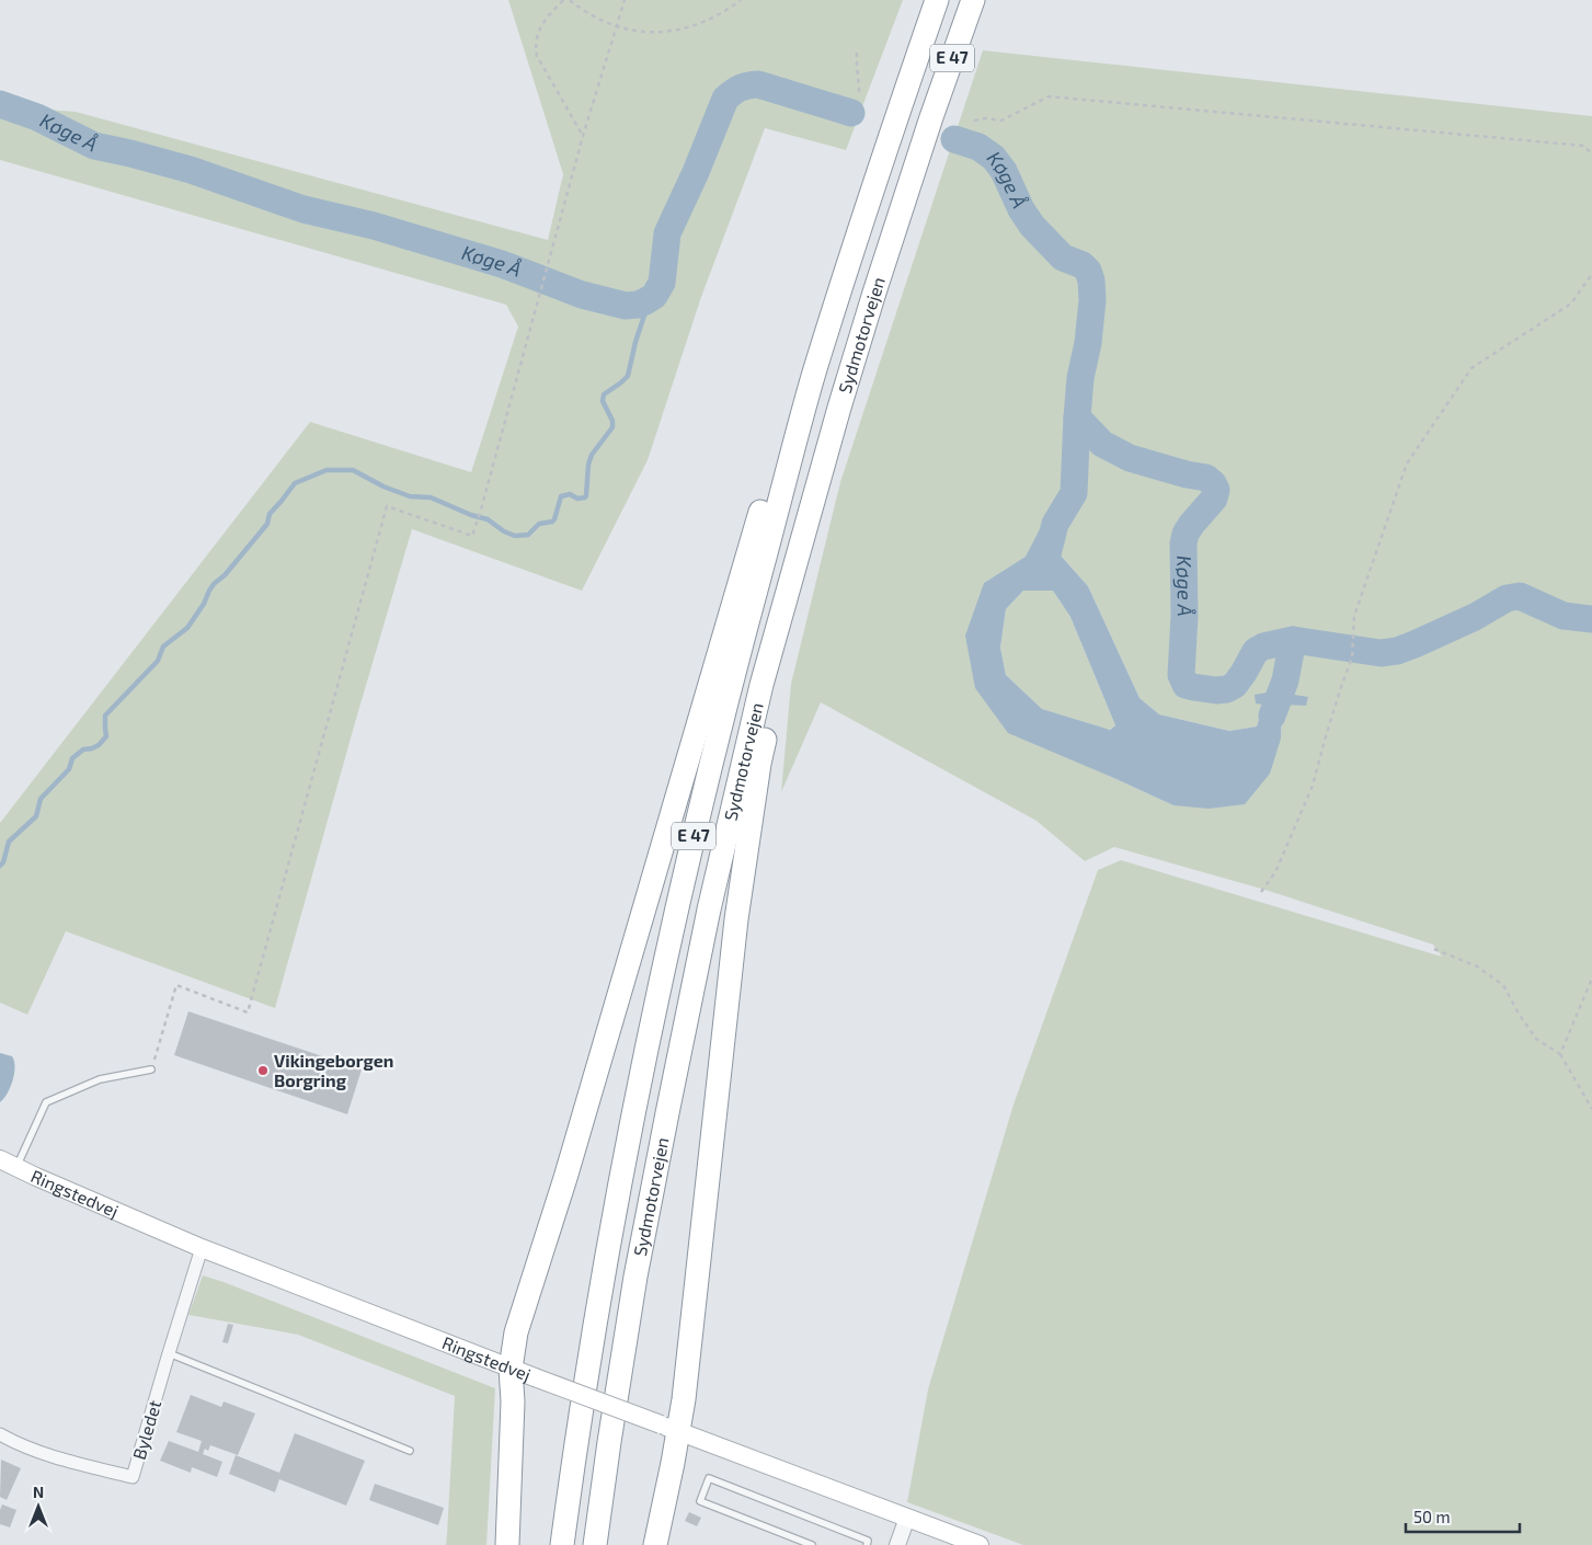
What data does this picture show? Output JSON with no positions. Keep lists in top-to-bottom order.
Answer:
{
  "streets": {
    "highway": ["E 47", "Sydmotorvejen"],
    "main road": ["Ringstedvej"],
    "street": ["Byledet"]
  },
  "crossings": [
    ["Ringstedvej", "Byledet"]
  ],
  "water": ["Køge Å"],
  "places": ["Vikingeborgen Borgring"],
  "scale_bar": "50 m",
  "north": "top"
}
